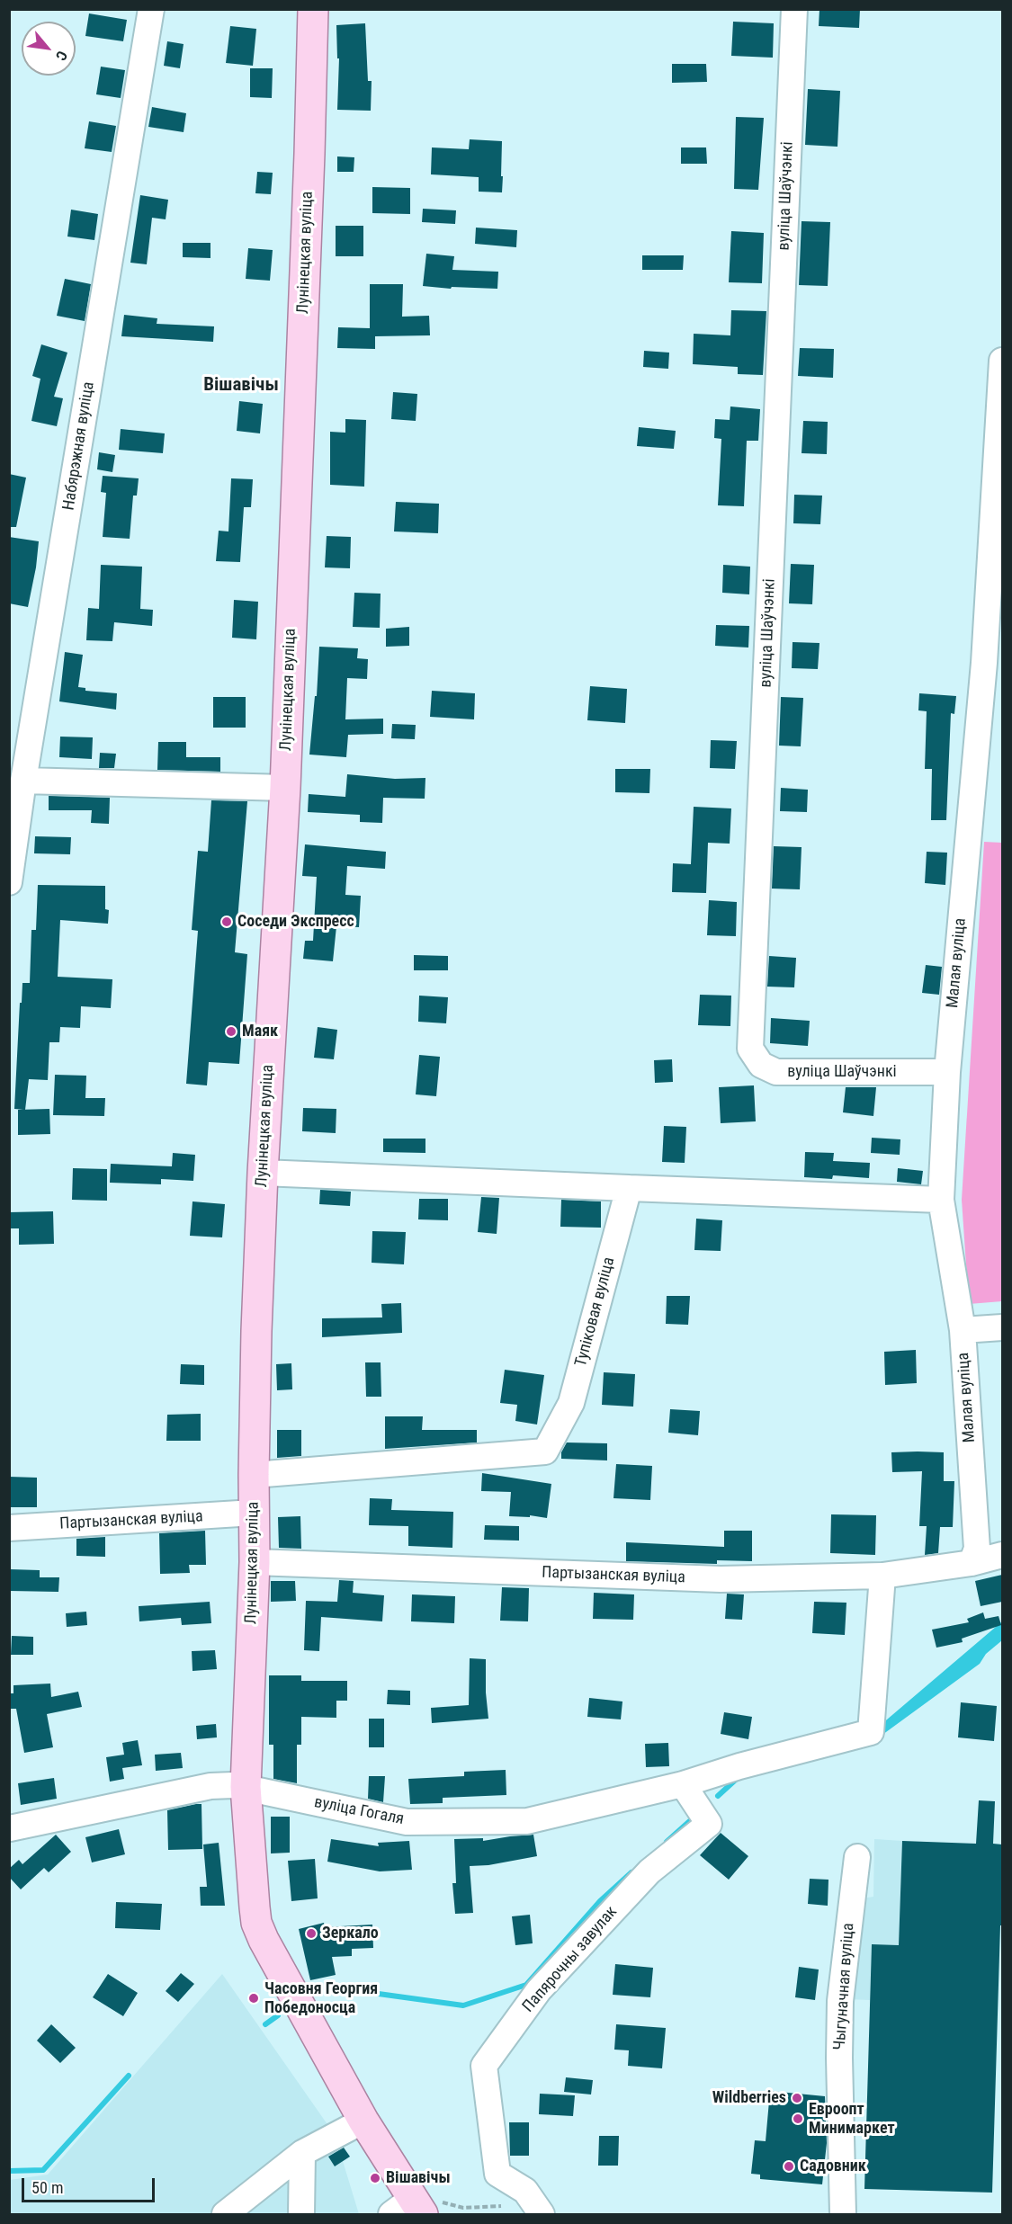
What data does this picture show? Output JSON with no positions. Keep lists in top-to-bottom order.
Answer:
{
  "streets": {
    "main road": ["Лунінецкая вуліца"],
    "street": [
      "вуліца Шаўчэнкі",
      "Набярэжная вуліца",
      "Малая вуліца",
      "Тупіковая вуліца",
      "Партызанская вуліца",
      "вуліца Гогаля",
      "Папярочны завулак",
      "Чыгуначная вуліца"
    ]
  },
  "crossings": [
    ["вуліца Шаўчэнкі", "Малая вуліца"],
    ["Лунінецкая вуліца", "Тупіковая вуліца"],
    ["Лунінецкая вуліца", "Партызанская вуліца"],
    ["Лунінецкая вуліца", "вуліца Гогаля"],
    ["Малая вуліца", "Партызанская вуліца"],
    ["Партызанская вуліца", "вуліца Гогаля"],
    ["вуліца Гогаля", "Папярочны завулак"]
  ],
  "districts": ["Вішавічы"],
  "places": [
    "Соседи Экспресс",
    "Маяк",
    "Зеркало",
    "Часовня Георгия Победоносца",
    "Wildberries",
    "Евроопт Минимаркет",
    "Садовник",
    "Вішавічы"
  ],
  "scale_bar": "50 m",
  "north": "bottom right"
}
